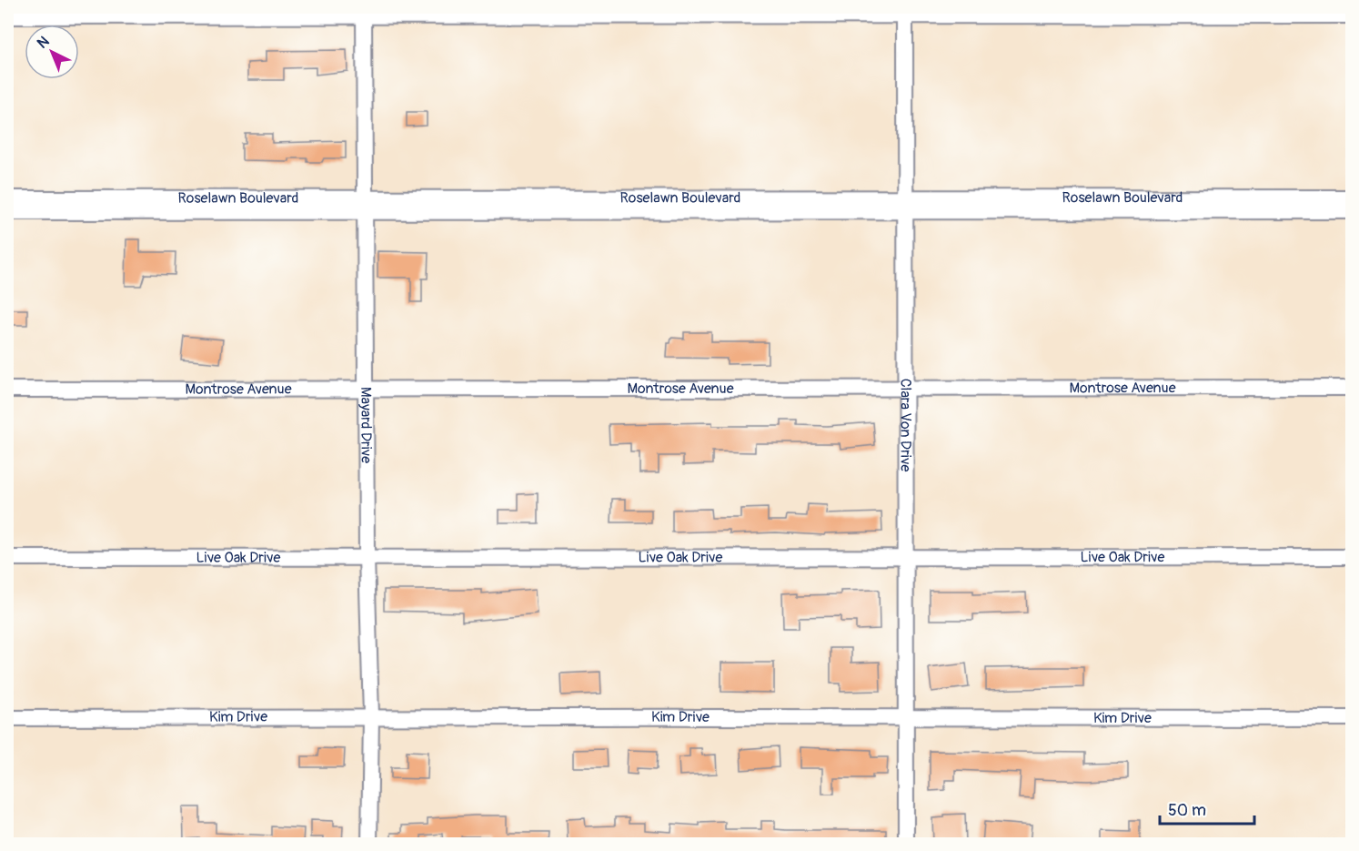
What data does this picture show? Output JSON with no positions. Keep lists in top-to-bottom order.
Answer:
{
  "streets": {
    "street": [
      "Roselawn Boulevard",
      "Montrose Avenue",
      "Mayard Drive",
      "Clara Von Drive",
      "Live Oak Drive",
      "Kim Drive"
    ]
  },
  "crossings": [
    ["Roselawn Boulevard", "Mayard Drive"],
    ["Roselawn Boulevard", "Clara Von Drive"],
    ["Montrose Avenue", "Mayard Drive"],
    ["Montrose Avenue", "Clara Von Drive"],
    ["Mayard Drive", "Live Oak Drive"],
    ["Mayard Drive", "Kim Drive"],
    ["Clara Von Drive", "Live Oak Drive"],
    ["Clara Von Drive", "Kim Drive"]
  ],
  "scale_bar": "50 m",
  "north": "top left"
}
